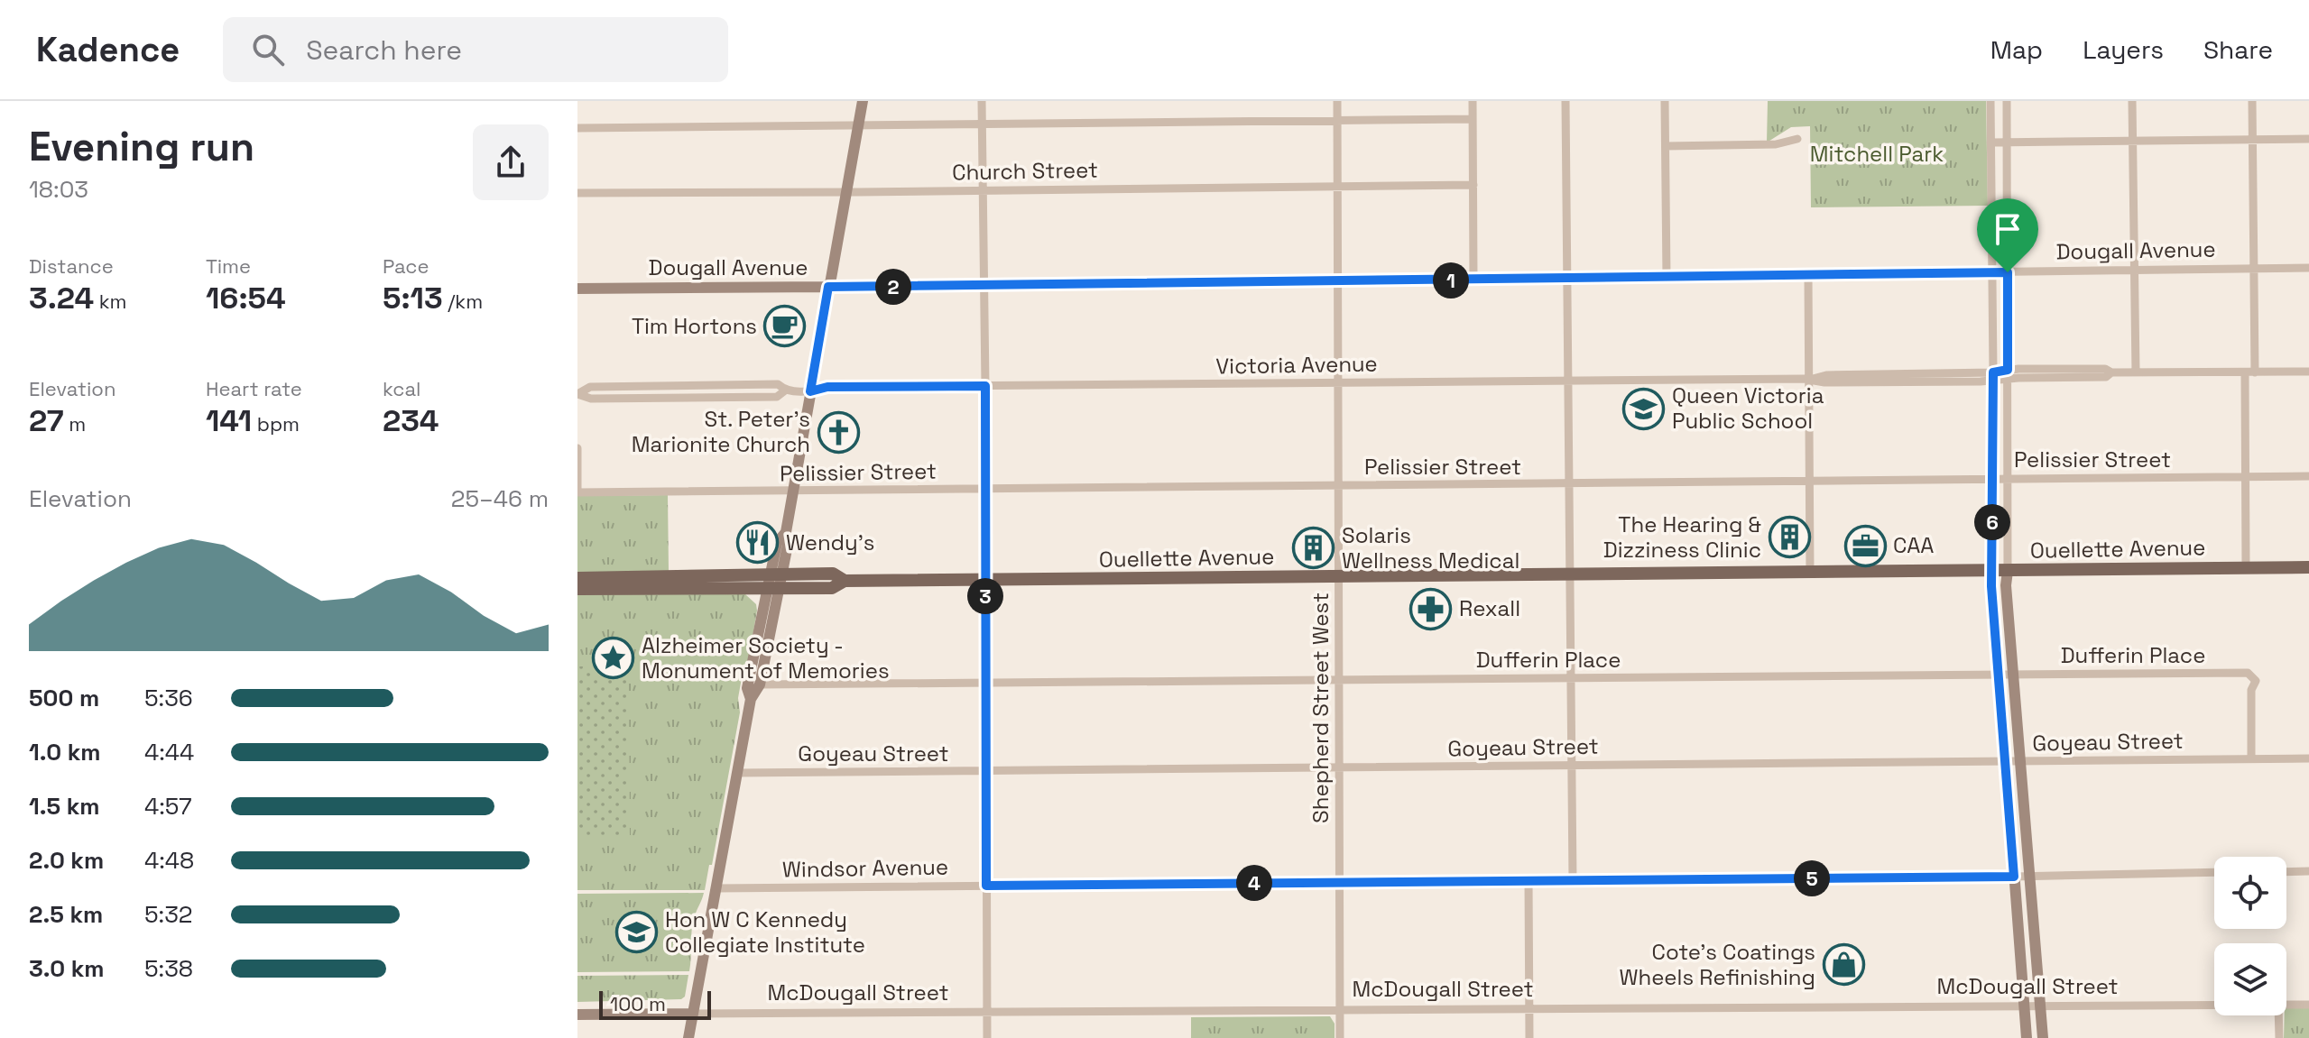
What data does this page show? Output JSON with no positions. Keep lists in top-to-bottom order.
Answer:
{
  "streets": {
    "main road": ["Ouellette Avenue"],
    "street": [
      "Church Street",
      "Dougall Avenue",
      "Victoria Avenue",
      "Pelissier Street",
      "Dufferin Place",
      "Shepherd Street West",
      "Goyeau Street",
      "Windsor Avenue",
      "McDougall Street"
    ]
  },
  "crossings": [
    ["Church Street", "Shepherd Street West"],
    ["Dougall Avenue", "Shepherd Street West"],
    ["Victoria Avenue", "Shepherd Street West"],
    ["Pelissier Street", "Shepherd Street West"],
    ["Ouellette Avenue", "Shepherd Street West"],
    ["Dufferin Place", "Shepherd Street West"],
    ["Dufferin Place", "Goyeau Street"],
    ["Shepherd Street West", "Goyeau Street"],
    ["Shepherd Street West", "Windsor Avenue"],
    ["Shepherd Street West", "McDougall Street"]
  ],
  "parks": ["Mitchell Park"],
  "places": {
    "cafe": ["Tim Hortons"],
    "school or university": ["Queen Victoria Public School", "Hon W C Kennedy Collegiate Institute"],
    "church": ["St. Peter's Marionite Church"],
    "building": ["The Hearing & Dizziness Clinic", "Solaris Wellness Medical"],
    "restaurant": ["Wendy's"],
    "office": ["CAA"],
    "pharmacy": ["Rexall"],
    "place": ["Alzheimer Society - Monument of Memories"],
    "shop": ["Cote's Coatings Wheels Refinishing"]
  },
  "scale_bar": "100 m",
  "page": {
    "header": "Kadence",
    "search": "Search here",
    "nav": ["Map", "Layers", "Share"],
    "heading": ["Evening run", "18:03"],
    "stats": [
      ["Distance", "3.24 km"],
      ["Time", "16:54"],
      ["Pace", "5:13 /km"],
      ["Elevation", "27 m"],
      ["Heart rate", "141 bpm"],
      ["kcal", "234"]
    ],
    "pins": [
      "1",
      "2",
      "6",
      "3",
      "5",
      "4"
    ],
    "chart": ["Elevation", "25–46 m"],
    "list": [
      {
        "name": "500 m",
        "note": "5:36"
      },
      {
        "name": "1.0 km",
        "note": "4:44"
      },
      {
        "name": "1.5 km",
        "note": "4:57"
      },
      {
        "name": "2.0 km",
        "note": "4:48"
      },
      {
        "name": "2.5 km",
        "note": "5:32"
      },
      {
        "name": "3.0 km",
        "note": "5:38"
      }
    ],
    "scale": "100 m"
  }
}
